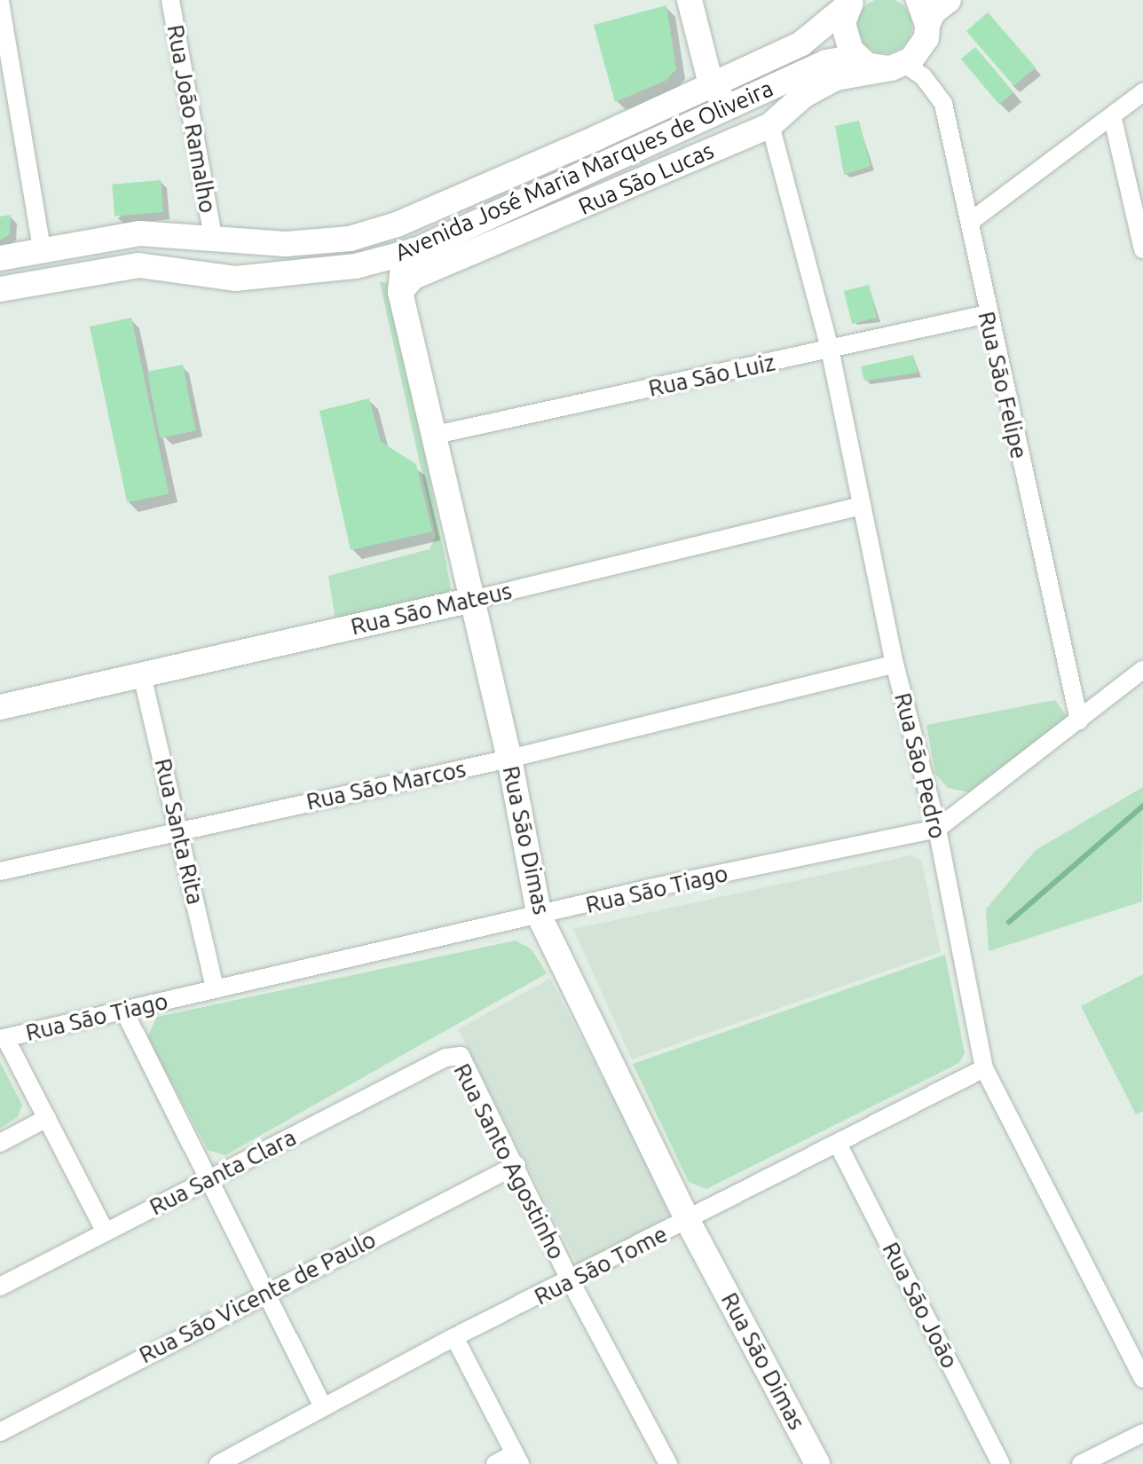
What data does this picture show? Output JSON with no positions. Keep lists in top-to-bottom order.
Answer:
{
  "streets": {
    "street": [
      "Rua João Ramalho",
      "Avenida José Maria Marques de Oliveira",
      "Rua São Lucas",
      "Rua São Luiz",
      "Rua São Felipe",
      "Rua São Mateus",
      "Rua São Pedro",
      "Rua São Marcos",
      "Rua Santa Rita",
      "Rua São Dimas",
      "Rua São Tiago",
      "Rua Santo Agostinho",
      "Rua Santa Clara",
      "Rua São Tome",
      "Rua São Vicente de Paulo",
      "Rua São João"
    ]
  },
  "crossings": [
    ["Rua João Ramalho", "Avenida José Maria Marques de Oliveira"],
    ["Avenida José Maria Marques de Oliveira", "Rua São Lucas"],
    ["Avenida José Maria Marques de Oliveira", "Rua São Felipe"],
    ["Rua São Lucas", "Rua São Felipe"],
    ["Rua São Lucas", "Rua São Pedro"],
    ["Rua São Lucas", "Rua São Dimas"],
    ["Rua São Luiz", "Rua São Felipe"],
    ["Rua São Luiz", "Rua São Pedro"],
    ["Rua São Luiz", "Rua São Dimas"],
    ["Rua São Felipe", "Rua São Tiago"],
    ["Rua São Mateus", "Rua São Pedro"],
    ["Rua São Mateus", "Rua Santa Rita"],
    ["Rua São Mateus", "Rua São Dimas"],
    ["Rua São Pedro", "Rua São Marcos"],
    ["Rua São Pedro", "Rua São Tiago"],
    ["Rua São Pedro", "Rua São Tome"],
    ["Rua São Marcos", "Rua Santa Rita"],
    ["Rua São Marcos", "Rua São Dimas"],
    ["Rua Santa Rita", "Rua São Tiago"],
    ["Rua São Dimas", "Rua São Tiago"],
    ["Rua São Dimas", "Rua São Tome"],
    ["Rua Santo Agostinho", "Rua Santa Clara"],
    ["Rua Santo Agostinho", "Rua São Tome"],
    ["Rua Santo Agostinho", "Rua São Vicente de Paulo"],
    ["Rua São Tome", "Rua São João"]
  ]
}
